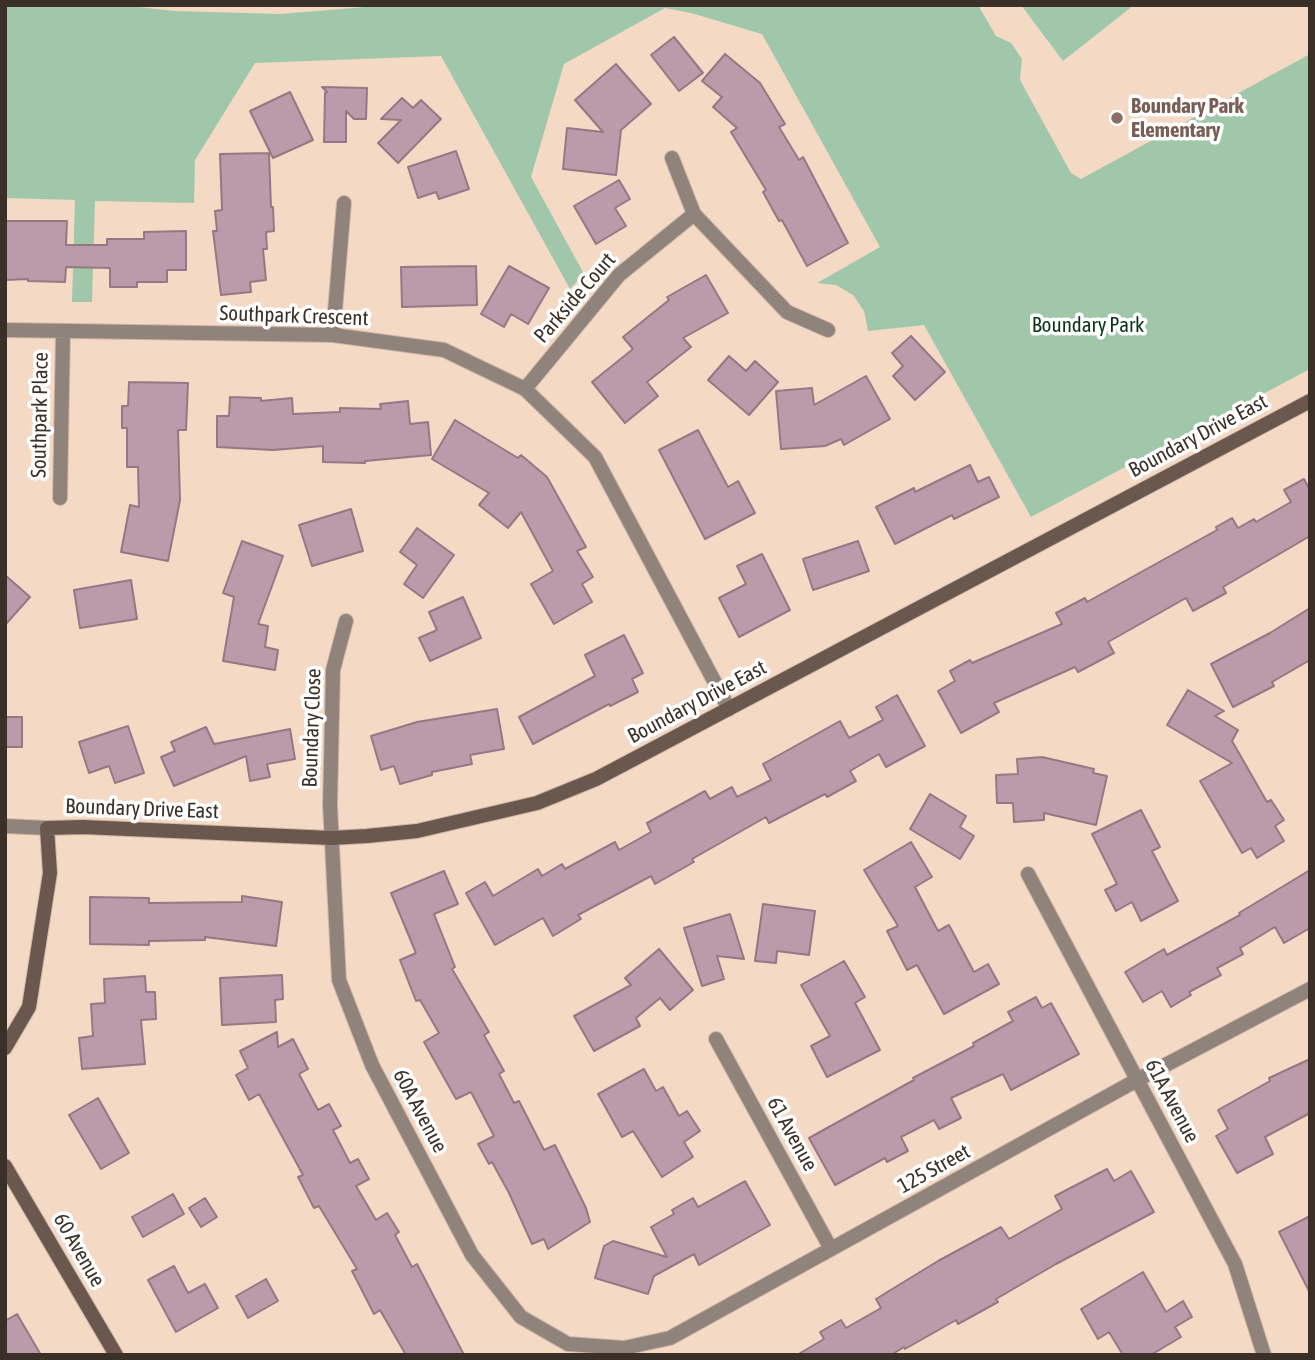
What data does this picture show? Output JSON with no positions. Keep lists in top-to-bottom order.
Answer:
{
  "streets": {
    "street": [
      "Parkside Court",
      "Southpark Crescent",
      "Southpark Place",
      "Boundary Drive East",
      "Boundary Close",
      "61A Avenue",
      "60A Avenue",
      "61 Avenue",
      "125 Street",
      "60 Avenue"
    ]
  },
  "crossings": [
    ["Parkside Court", "Southpark Crescent"],
    ["Southpark Crescent", "Southpark Place"],
    ["Southpark Crescent", "Boundary Drive East"],
    ["Boundary Drive East", "Boundary Close"],
    ["Boundary Drive East", "60A Avenue"],
    ["Boundary Close", "60A Avenue"],
    ["61A Avenue", "125 Street"],
    ["60A Avenue", "125 Street"],
    ["61 Avenue", "125 Street"]
  ],
  "parks": ["Boundary Park"],
  "places": ["Boundary Park Elementary"]
}
